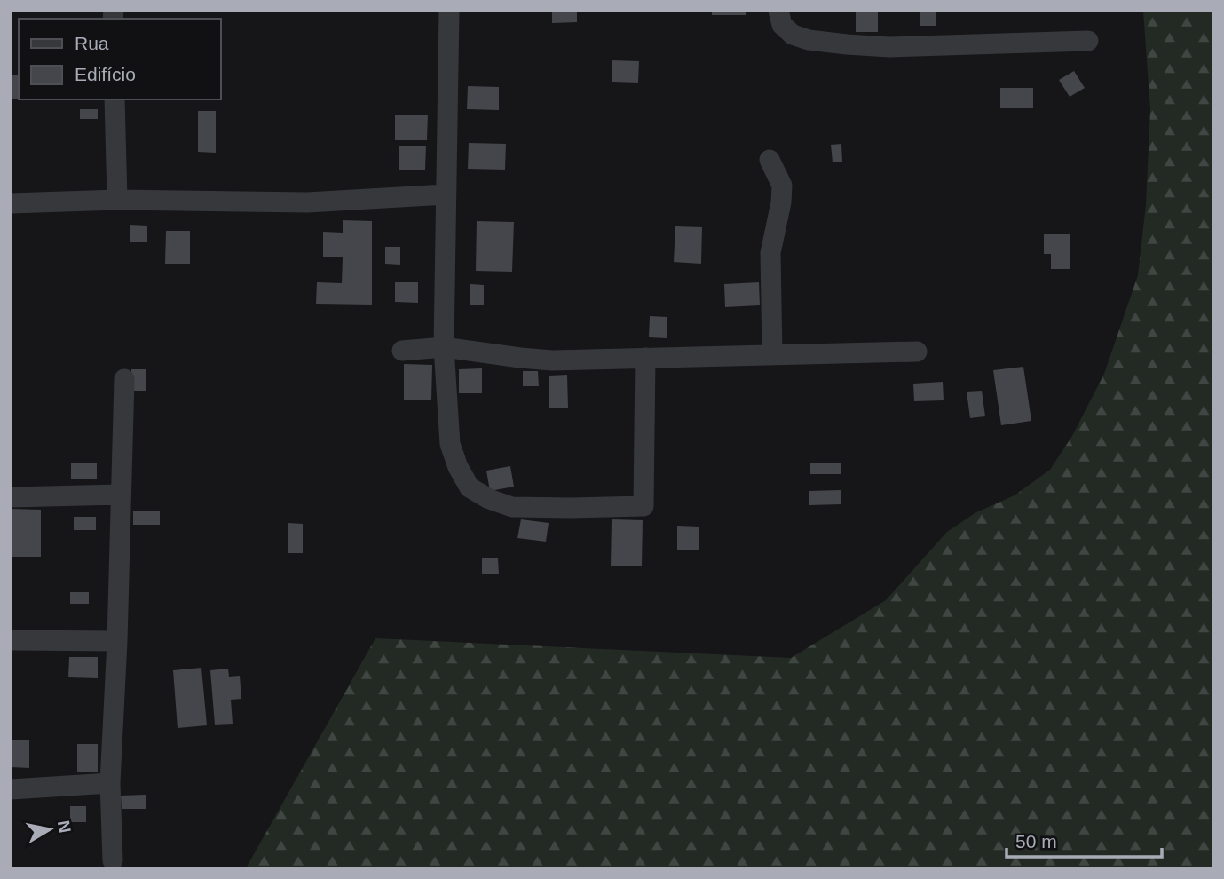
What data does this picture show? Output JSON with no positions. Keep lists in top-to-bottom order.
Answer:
{
  "legend": ["Rua", "Edifício"],
  "scale_bar": "50 m",
  "north": "right"
}
